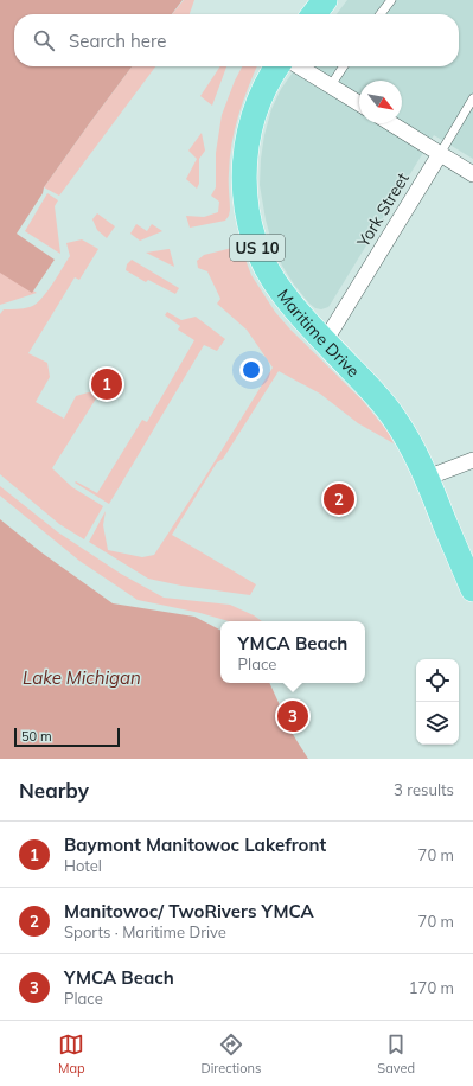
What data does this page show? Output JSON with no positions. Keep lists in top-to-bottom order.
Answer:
{
  "streets": {
    "main road": ["US 10", "Maritime Drive"],
    "street": ["York Street"]
  },
  "crossings": [
    ["York Street", "Maritime Drive"]
  ],
  "water": ["Lake Michigan"],
  "scale_bar": "50 m",
  "north": "bottom right",
  "page": {
    "search": "Search here",
    "pins": ["1", "2", "3"],
    "popup": ["YMCA Beach", "Place"],
    "scale": "50 m",
    "heading": ["Nearby", "3 results"],
    "list": [
      {
        "mark": "1",
        "name": "Baymont Manitowoc Lakefront",
        "note": "Hotel",
        "value": "70 m"
      },
      {
        "mark": "2",
        "name": "Manitowoc/ TwoRivers YMCA",
        "note": "Sports · Maritime Drive",
        "value": "70 m"
      },
      {
        "mark": "3",
        "name": "YMCA Beach",
        "note": "Place",
        "value": "170 m"
      }
    ],
    "nav": ["Map", "Directions", "Saved"]
  }
}
